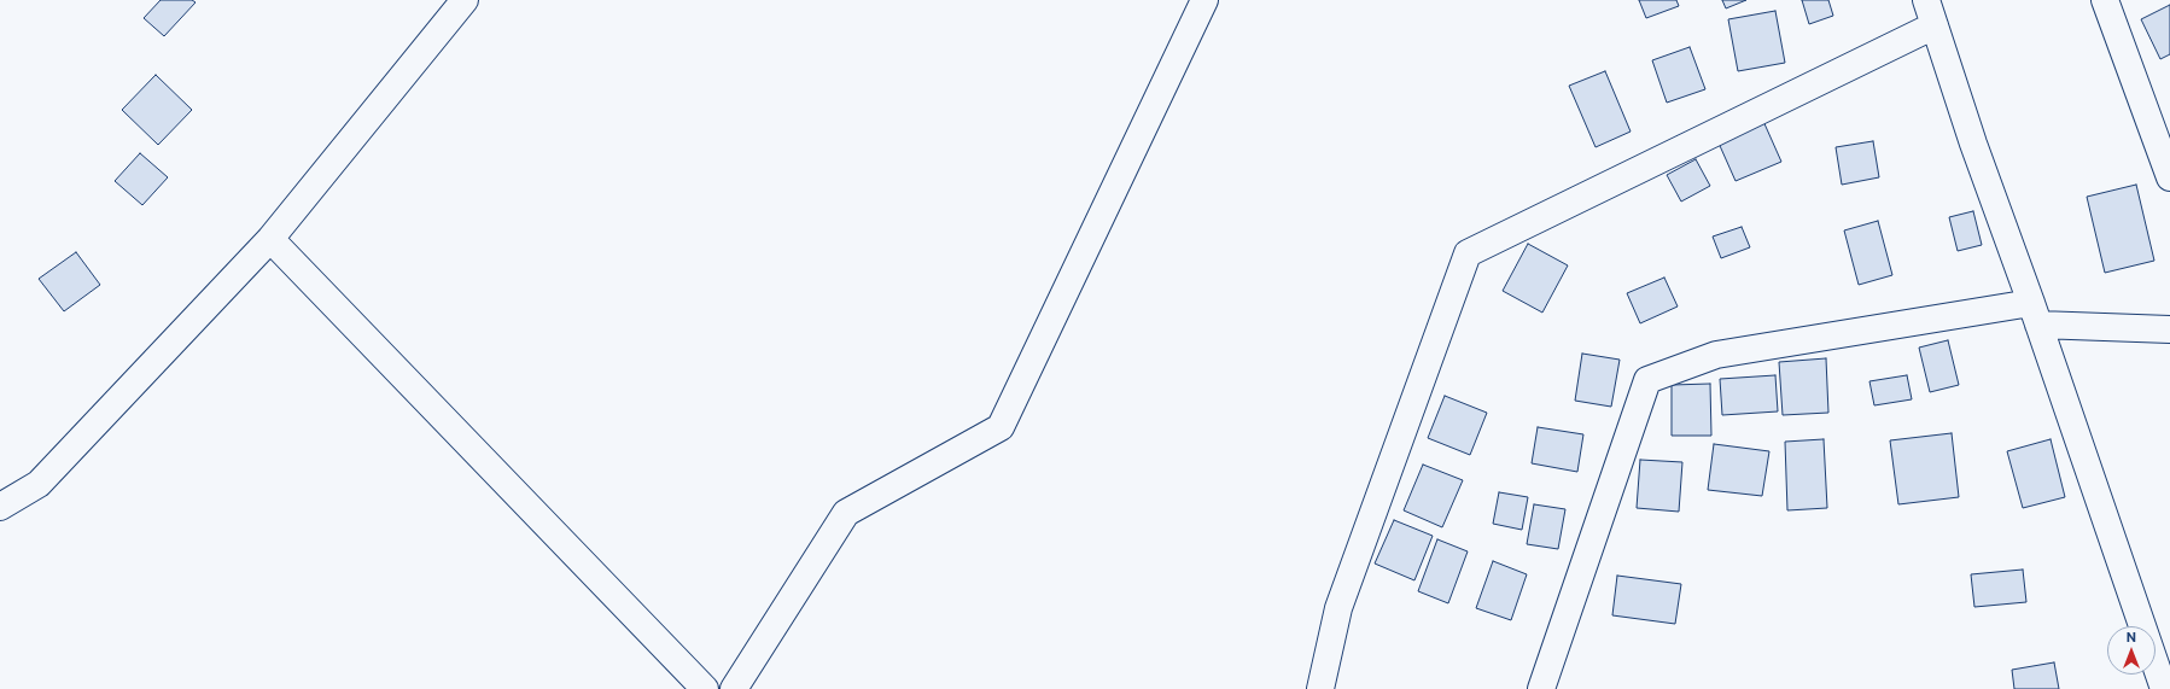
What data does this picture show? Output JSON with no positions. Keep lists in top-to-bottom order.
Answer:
{
  "north": "top"
}
